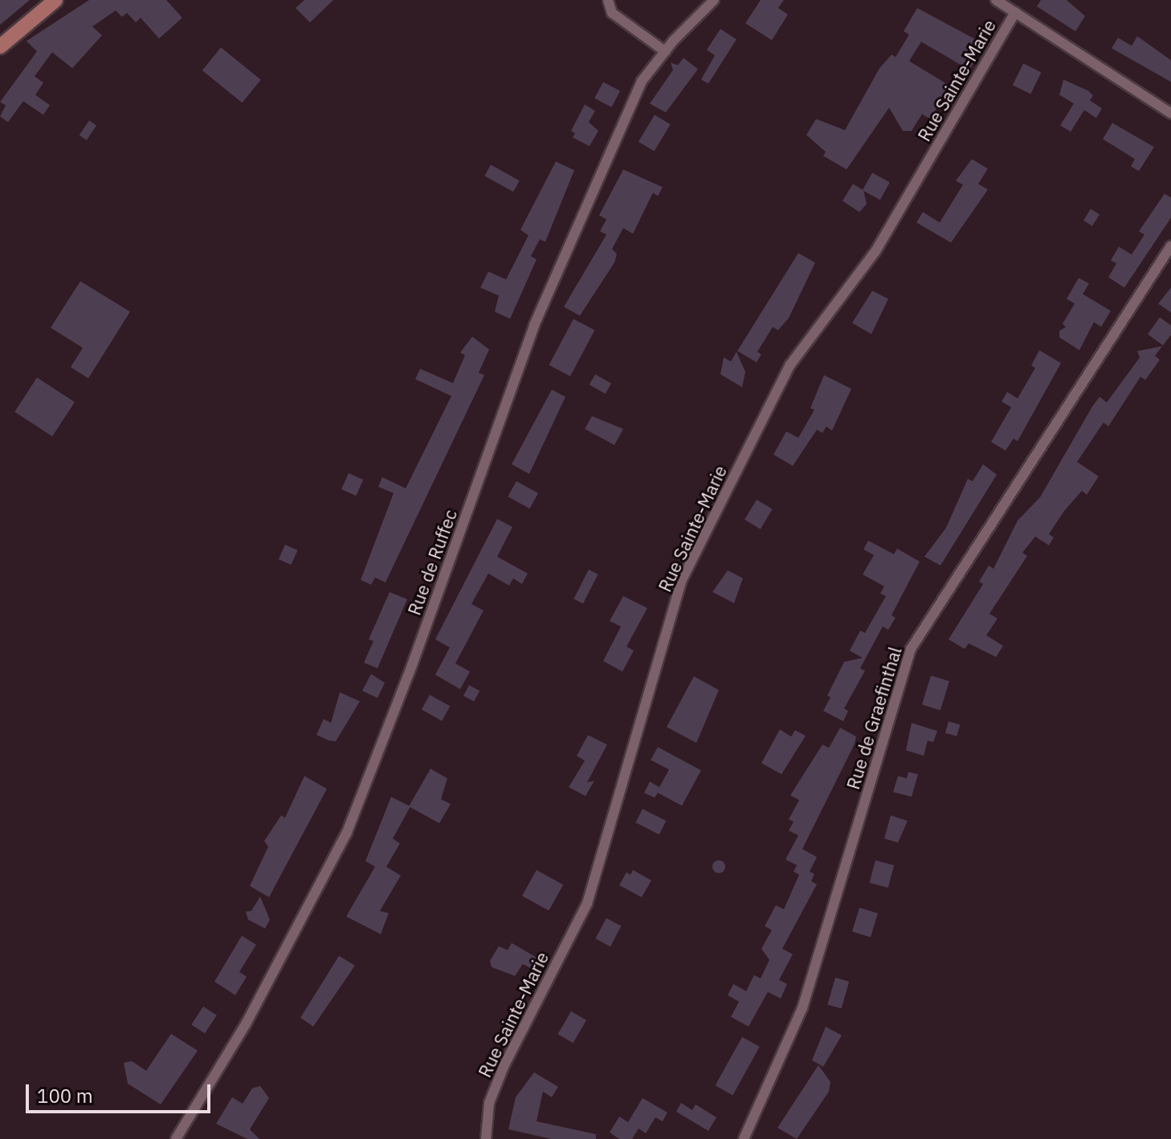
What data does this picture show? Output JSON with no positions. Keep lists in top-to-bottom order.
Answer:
{
  "streets": {
    "street": ["Rue Sainte-Marie", "Rue de Ruffec", "Rue de Graefinthal"]
  },
  "scale_bar": "100 m"
}
